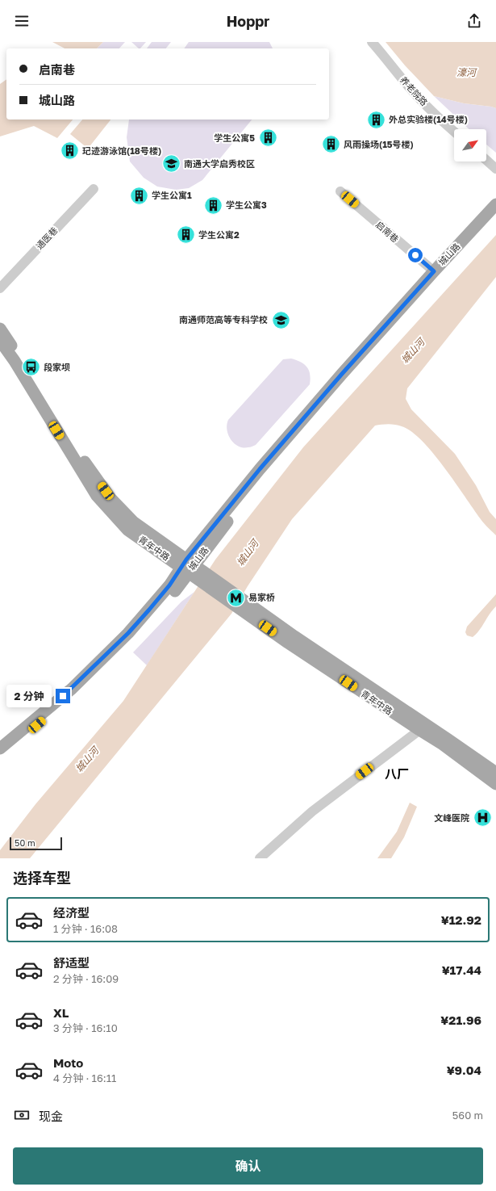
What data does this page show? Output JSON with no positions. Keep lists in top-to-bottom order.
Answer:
{
  "streets": {
    "main road": ["城山路", "青年中路"],
    "street": ["养老院路", "启南巷", "通医巷"]
  },
  "crossings": [
    ["启南巷", "城山路"],
    ["城山路", "青年中路"]
  ],
  "districts": ["八厂"],
  "water": ["濠河", "城山河"],
  "places": {
    "building": [
      "外总实验楼(14号楼)",
      "学生公寓5",
      "风雨操场(15号楼)",
      "玘迹游泳馆(18号楼)",
      "学生公寓1",
      "学生公寓3",
      "学生公寓2"
    ],
    "school or university": ["南通大学启秀校区", "南通师范高等专科学校"],
    "bus stop": ["段家坝"],
    "metro station": ["易家桥"],
    "hospital": ["文峰医院"]
  },
  "scale_bar": "50 m",
  "north": "top right",
  "page": {
    "header": "Hoppr",
    "banner": ["启南巷", "城山路"],
    "bubble": "2 分钟",
    "scale": "50 m",
    "heading": "选择车型",
    "list": [
      {
        "name": "经济型",
        "note": "1 分钟 · 16:08",
        "value": "¥12.92"
      },
      {
        "name": "舒适型",
        "note": "2 分钟 · 16:09",
        "value": "¥17.44"
      },
      {
        "name": "XL",
        "note": "3 分钟 · 16:10",
        "value": "¥21.96"
      },
      {
        "name": "Moto",
        "note": "4 分钟 · 16:11",
        "value": "¥9.04"
      }
    ],
    "pay": ["现金", "560 m"],
    "buttons": "确认"
  }
}
